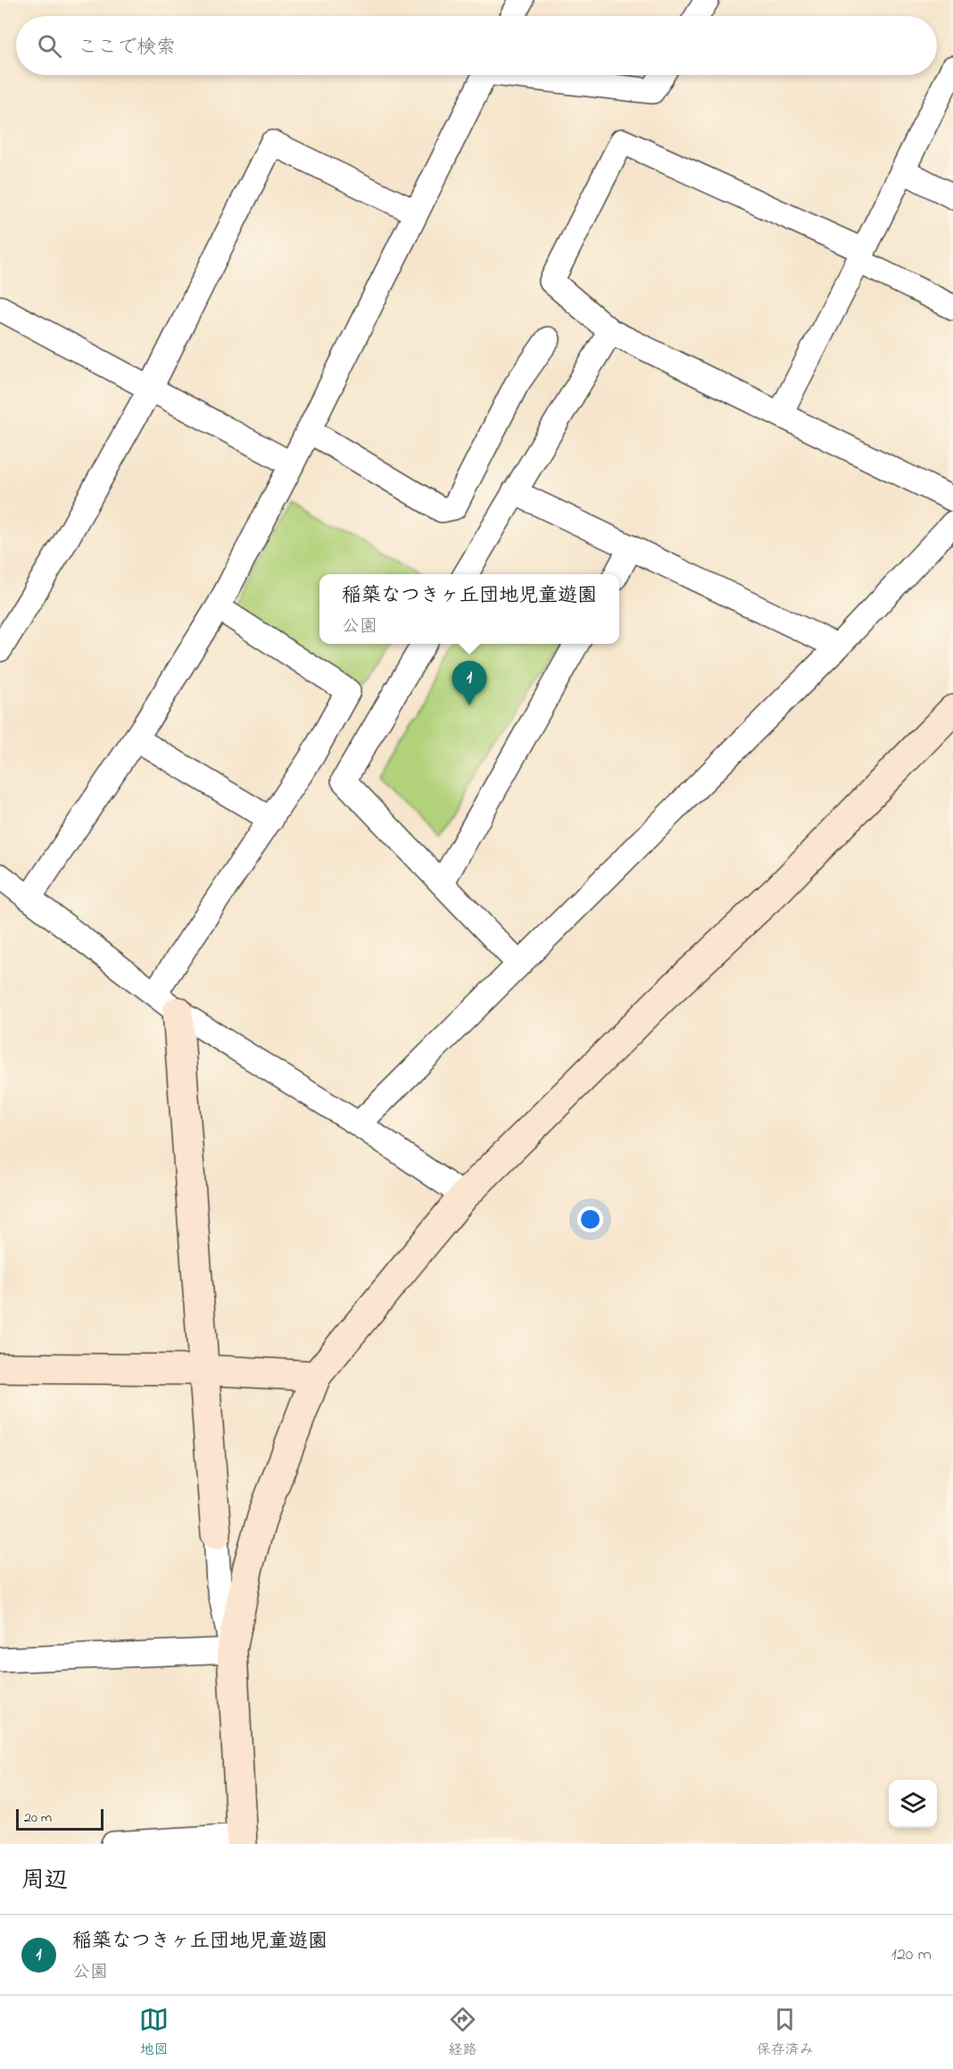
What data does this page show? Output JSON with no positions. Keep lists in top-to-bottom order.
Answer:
{
  "scale_bar": "20 m",
  "page": {
    "search": "ここで検索",
    "popup": ["稲築なつきヶ丘団地児童遊園", "公園"],
    "pins": "1",
    "scale": "20 m",
    "heading": "周辺",
    "list": [
      {
        "mark": "1",
        "name": "稲築なつきヶ丘団地児童遊園",
        "note": "公園",
        "value": "120 m"
      }
    ],
    "nav": ["地図", "経路", "保存済み"]
  }
}
